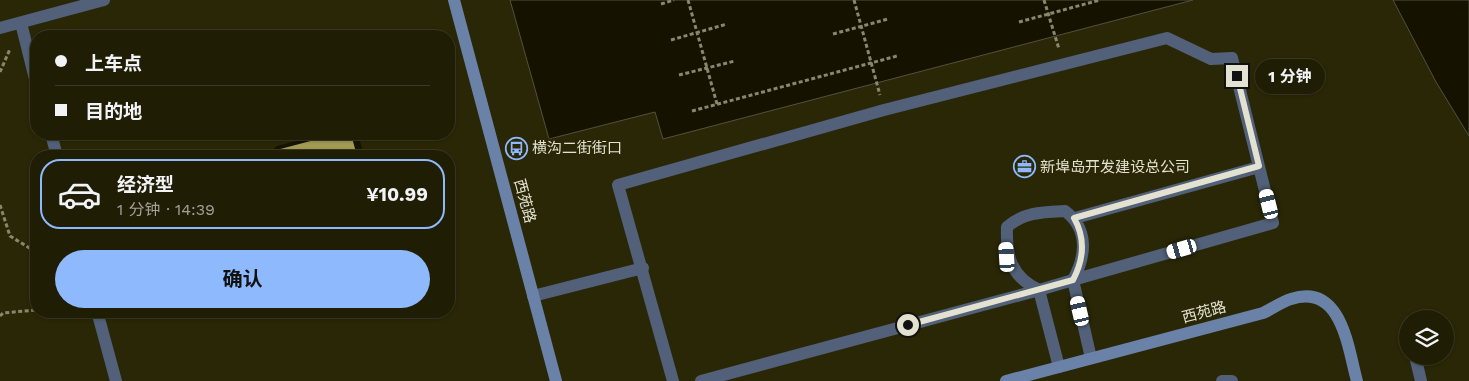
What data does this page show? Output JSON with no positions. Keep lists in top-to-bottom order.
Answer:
{
  "streets": {
    "main road": ["西苑路"]
  },
  "places": {
    "bus stop": ["横沟二街街口"],
    "office": ["新埠岛开发建设总公司"]
  },
  "page": {
    "banner": ["上车点", "目的地"],
    "bubble": "1 分钟",
    "list": [
      {
        "name": "经济型",
        "note": "1 分钟 · 14:39",
        "value": "¥10.99"
      }
    ],
    "buttons": "确认"
  }
}
